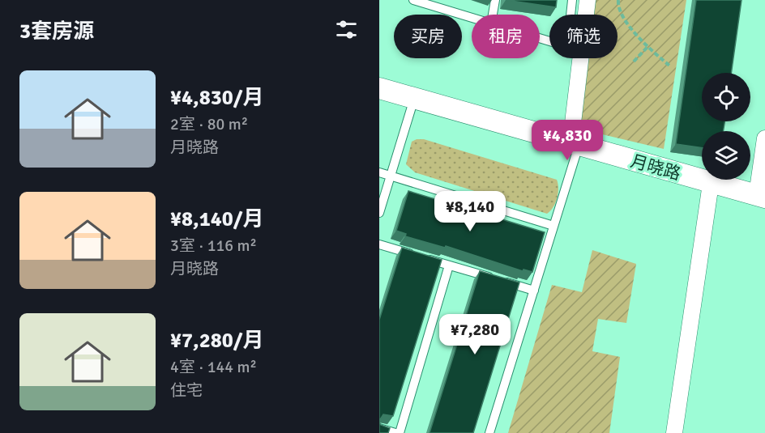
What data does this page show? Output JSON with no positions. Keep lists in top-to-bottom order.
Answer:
{
  "streets": {
    "street": ["月晓路"]
  },
  "page": {
    "heading": "3套房源",
    "chip": ["买房", "租房", "筛选"],
    "list": [
      {
        "name": "¥4,830/月",
        "note": "2室 · 80 m² · 月晓路"
      },
      {
        "name": "¥8,140/月",
        "note": "3室 · 116 m² · 月晓路"
      },
      {
        "name": "¥7,280/月",
        "note": "4室 · 144 m² · 住宅"
      }
    ],
    "price": ["¥4,830", "¥8,140", "¥7,280"]
  }
}
